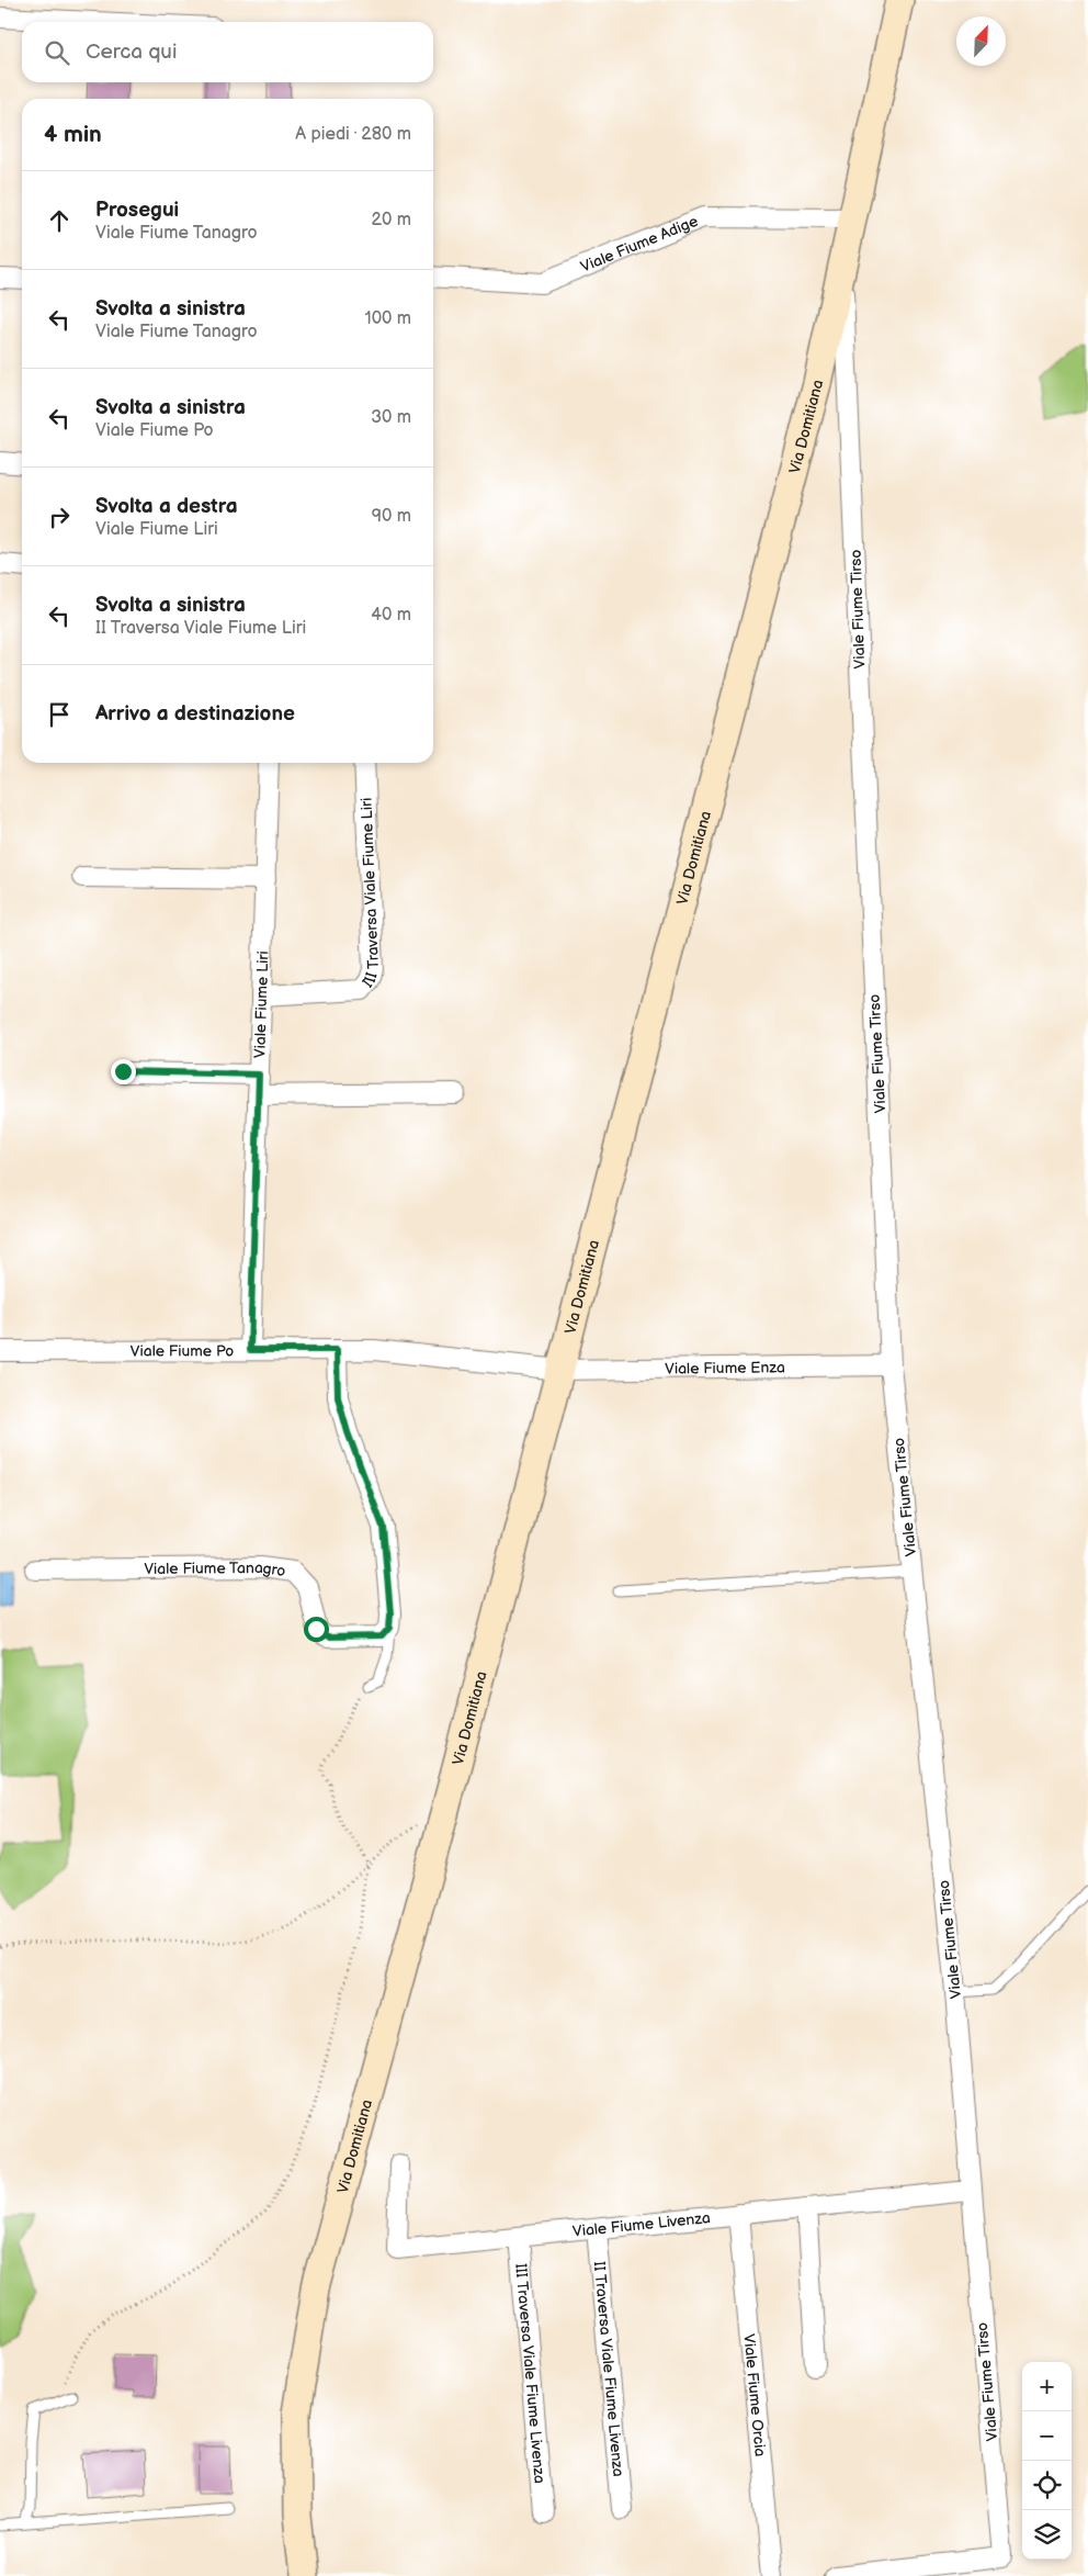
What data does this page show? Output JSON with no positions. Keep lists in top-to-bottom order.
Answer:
{
  "streets": {
    "street": [
      "Viale Fiume Adige",
      "Via Domitiana",
      "Viale Fiume Tirso",
      "III Traversa Viale Fiume Liri",
      "Viale Fiume Liri",
      "Viale Fiume Po",
      "Viale Fiume Enza",
      "Viale Fiume Tanagro",
      "Viale Fiume Livenza",
      "II Traversa Viale Fiume Livenza",
      "III Traversa Viale Fiume Livenza",
      "Viale Fiume Orcia"
    ]
  },
  "crossings": [
    ["Viale Fiume Adige", "Via Domitiana"],
    ["Via Domitiana", "Viale Fiume Tirso"],
    ["Via Domitiana", "Viale Fiume Po"],
    ["Via Domitiana", "Viale Fiume Enza"],
    ["Viale Fiume Tirso", "Viale Fiume Enza"],
    ["Viale Fiume Tirso", "Viale Fiume Livenza"],
    ["III Traversa Viale Fiume Liri", "Viale Fiume Liri"],
    ["Viale Fiume Liri", "Viale Fiume Po"],
    ["Viale Fiume Po", "Viale Fiume Enza"],
    ["Viale Fiume Livenza", "II Traversa Viale Fiume Livenza"],
    ["Viale Fiume Livenza", "III Traversa Viale Fiume Livenza"],
    ["Viale Fiume Livenza", "Viale Fiume Orcia"]
  ],
  "north": "top right",
  "page": {
    "search": "Cerca qui",
    "heading": ["4 min", "A piedi · 280 m"],
    "list": [
      ["Prosegui", "Viale Fiume Tanagro", "20 m"],
      ["Svolta a sinistra", "Viale Fiume Tanagro", "100 m"],
      ["Svolta a sinistra", "Viale Fiume Po", "30 m"],
      ["Svolta a destra", "Viale Fiume Liri", "90 m"],
      ["Svolta a sinistra", "II Traversa Viale Fiume Liri", "40 m"],
      "Arrivo a destinazione"
    ],
    "map_buttons": ["+", "−"]
  }
}
